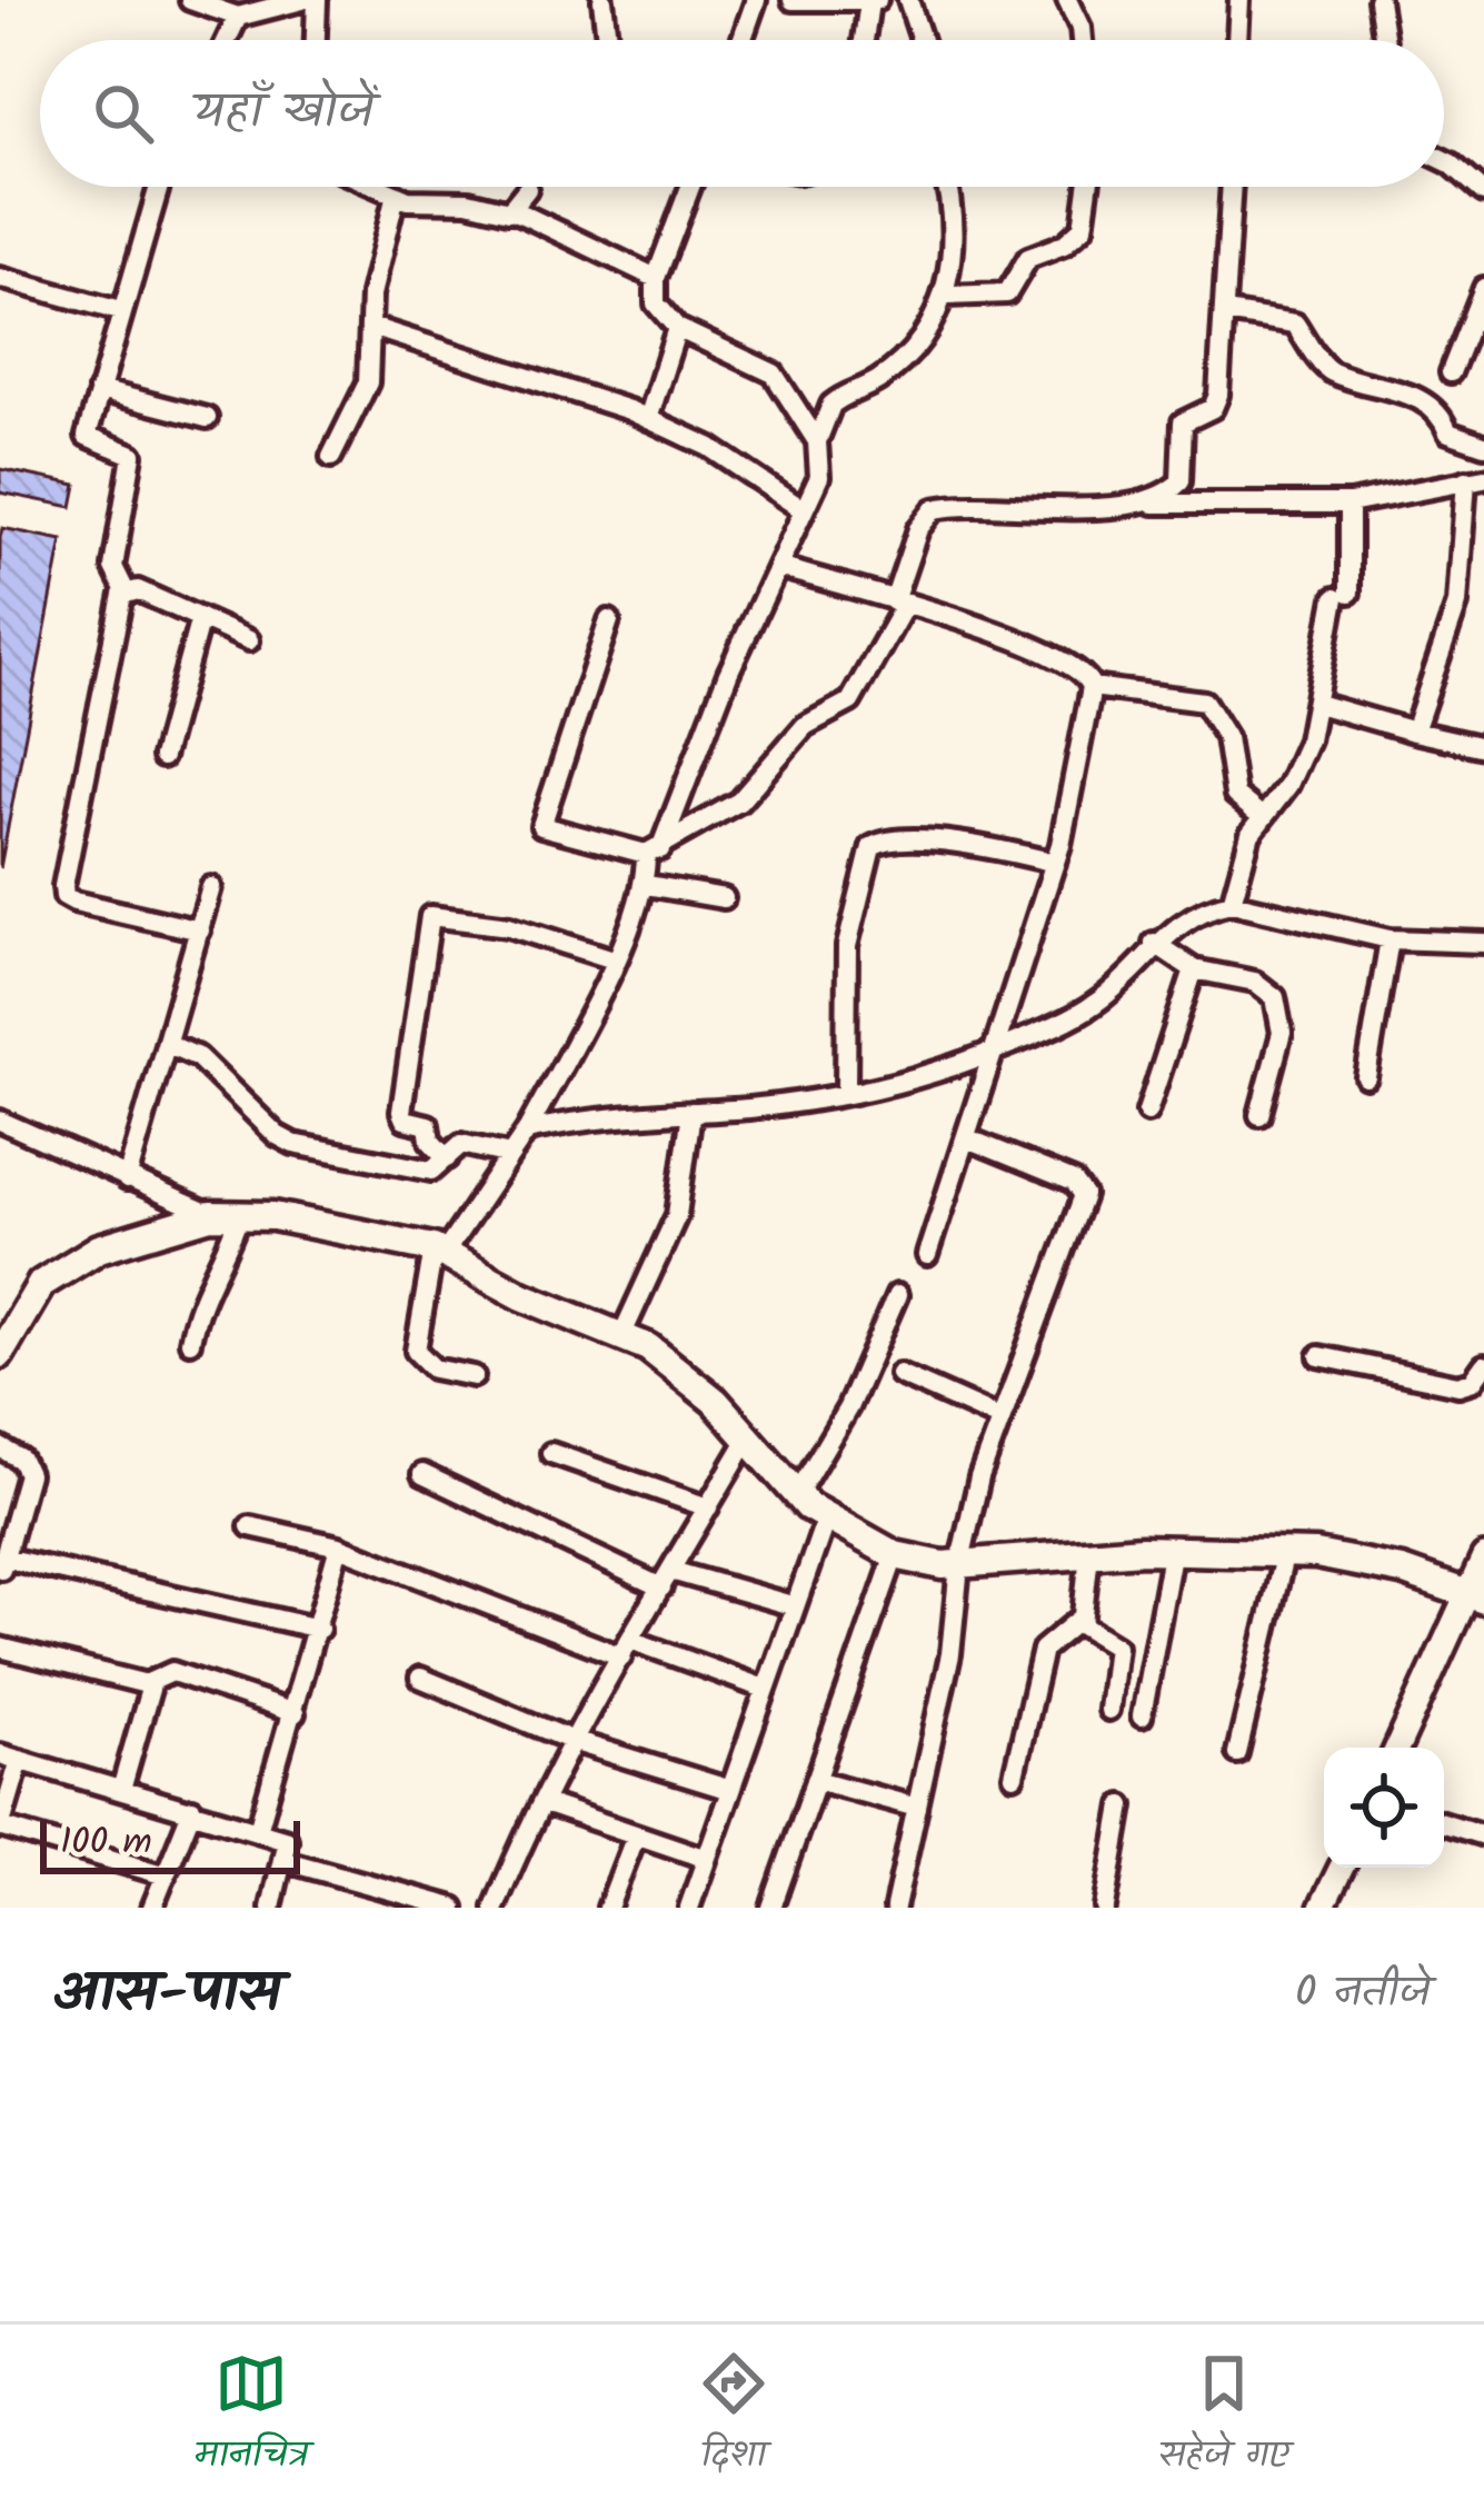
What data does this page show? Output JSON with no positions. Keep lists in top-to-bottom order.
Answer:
{
  "scale_bar": "100 m",
  "page": {
    "search": "यहाँ खोजें",
    "scale": "100 m",
    "heading": ["आस-पास", "0 नतीजे"],
    "nav": ["मानचित्र", "दिशा", "सहेजे गए"]
  }
}
